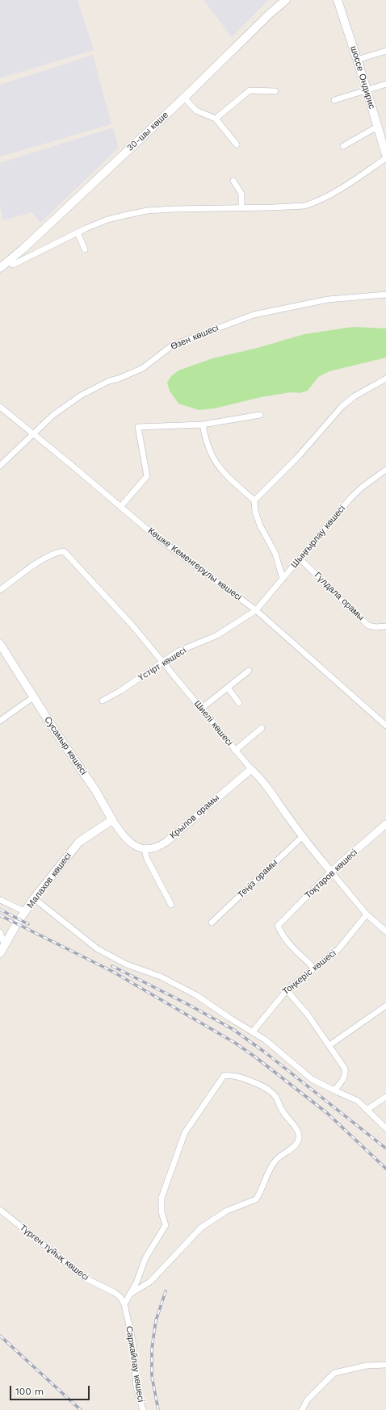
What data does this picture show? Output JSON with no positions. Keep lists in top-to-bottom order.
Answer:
{
  "streets": {
    "main road": [
      "шоссе Ондирис",
      "30-шы көше",
      "Сусамыр көшесі",
      "Малахов көшесі"
    ],
    "street": [
      "Өзен көшесі",
      "Шыңғырлау көшесі",
      "Көшке Кеменгерұлы көшесі",
      "Гүлдала орамы",
      "Үстірт көшесі",
      "Шиелі көшесі",
      "Крылов орамы",
      "Тоқтаров көшесі",
      "Теңіз орамы",
      "Тоңкерiс көшесі",
      "Түрген тұйық көшесі",
      "Саржайлау көшесі"
    ]
  },
  "crossings": [
    ["Өзен көшесі", "Көшке Кеменгерұлы көшесі"],
    ["Шыңғырлау көшесі", "Көшке Кеменгерұлы көшесі"],
    ["Шыңғырлау көшесі", "Гүлдала орамы"],
    ["Шыңғырлау көшесі", "Үстірт көшесі"],
    ["Көшке Кеменгерұлы көшесі", "Үстірт көшесі"],
    ["Үстірт көшесі", "Шиелі көшесі"],
    ["Шиелі көшесі", "Крылов орамы"],
    ["Шиелі көшесі", "Тоқтаров көшесі"],
    ["Шиелі көшесі", "Теңіз орамы"],
    ["Шиелі көшесі", "Тоңкерiс көшесі"],
    ["Сусамыр көшесі", "Крылов орамы"],
    ["Сусамыр көшесі", "Малахов көшесі"],
    ["Тоқтаров көшесі", "Тоңкерiс көшесі"],
    ["Түрген тұйық көшесі", "Саржайлау көшесі"]
  ],
  "scale_bar": "100 m"
}
